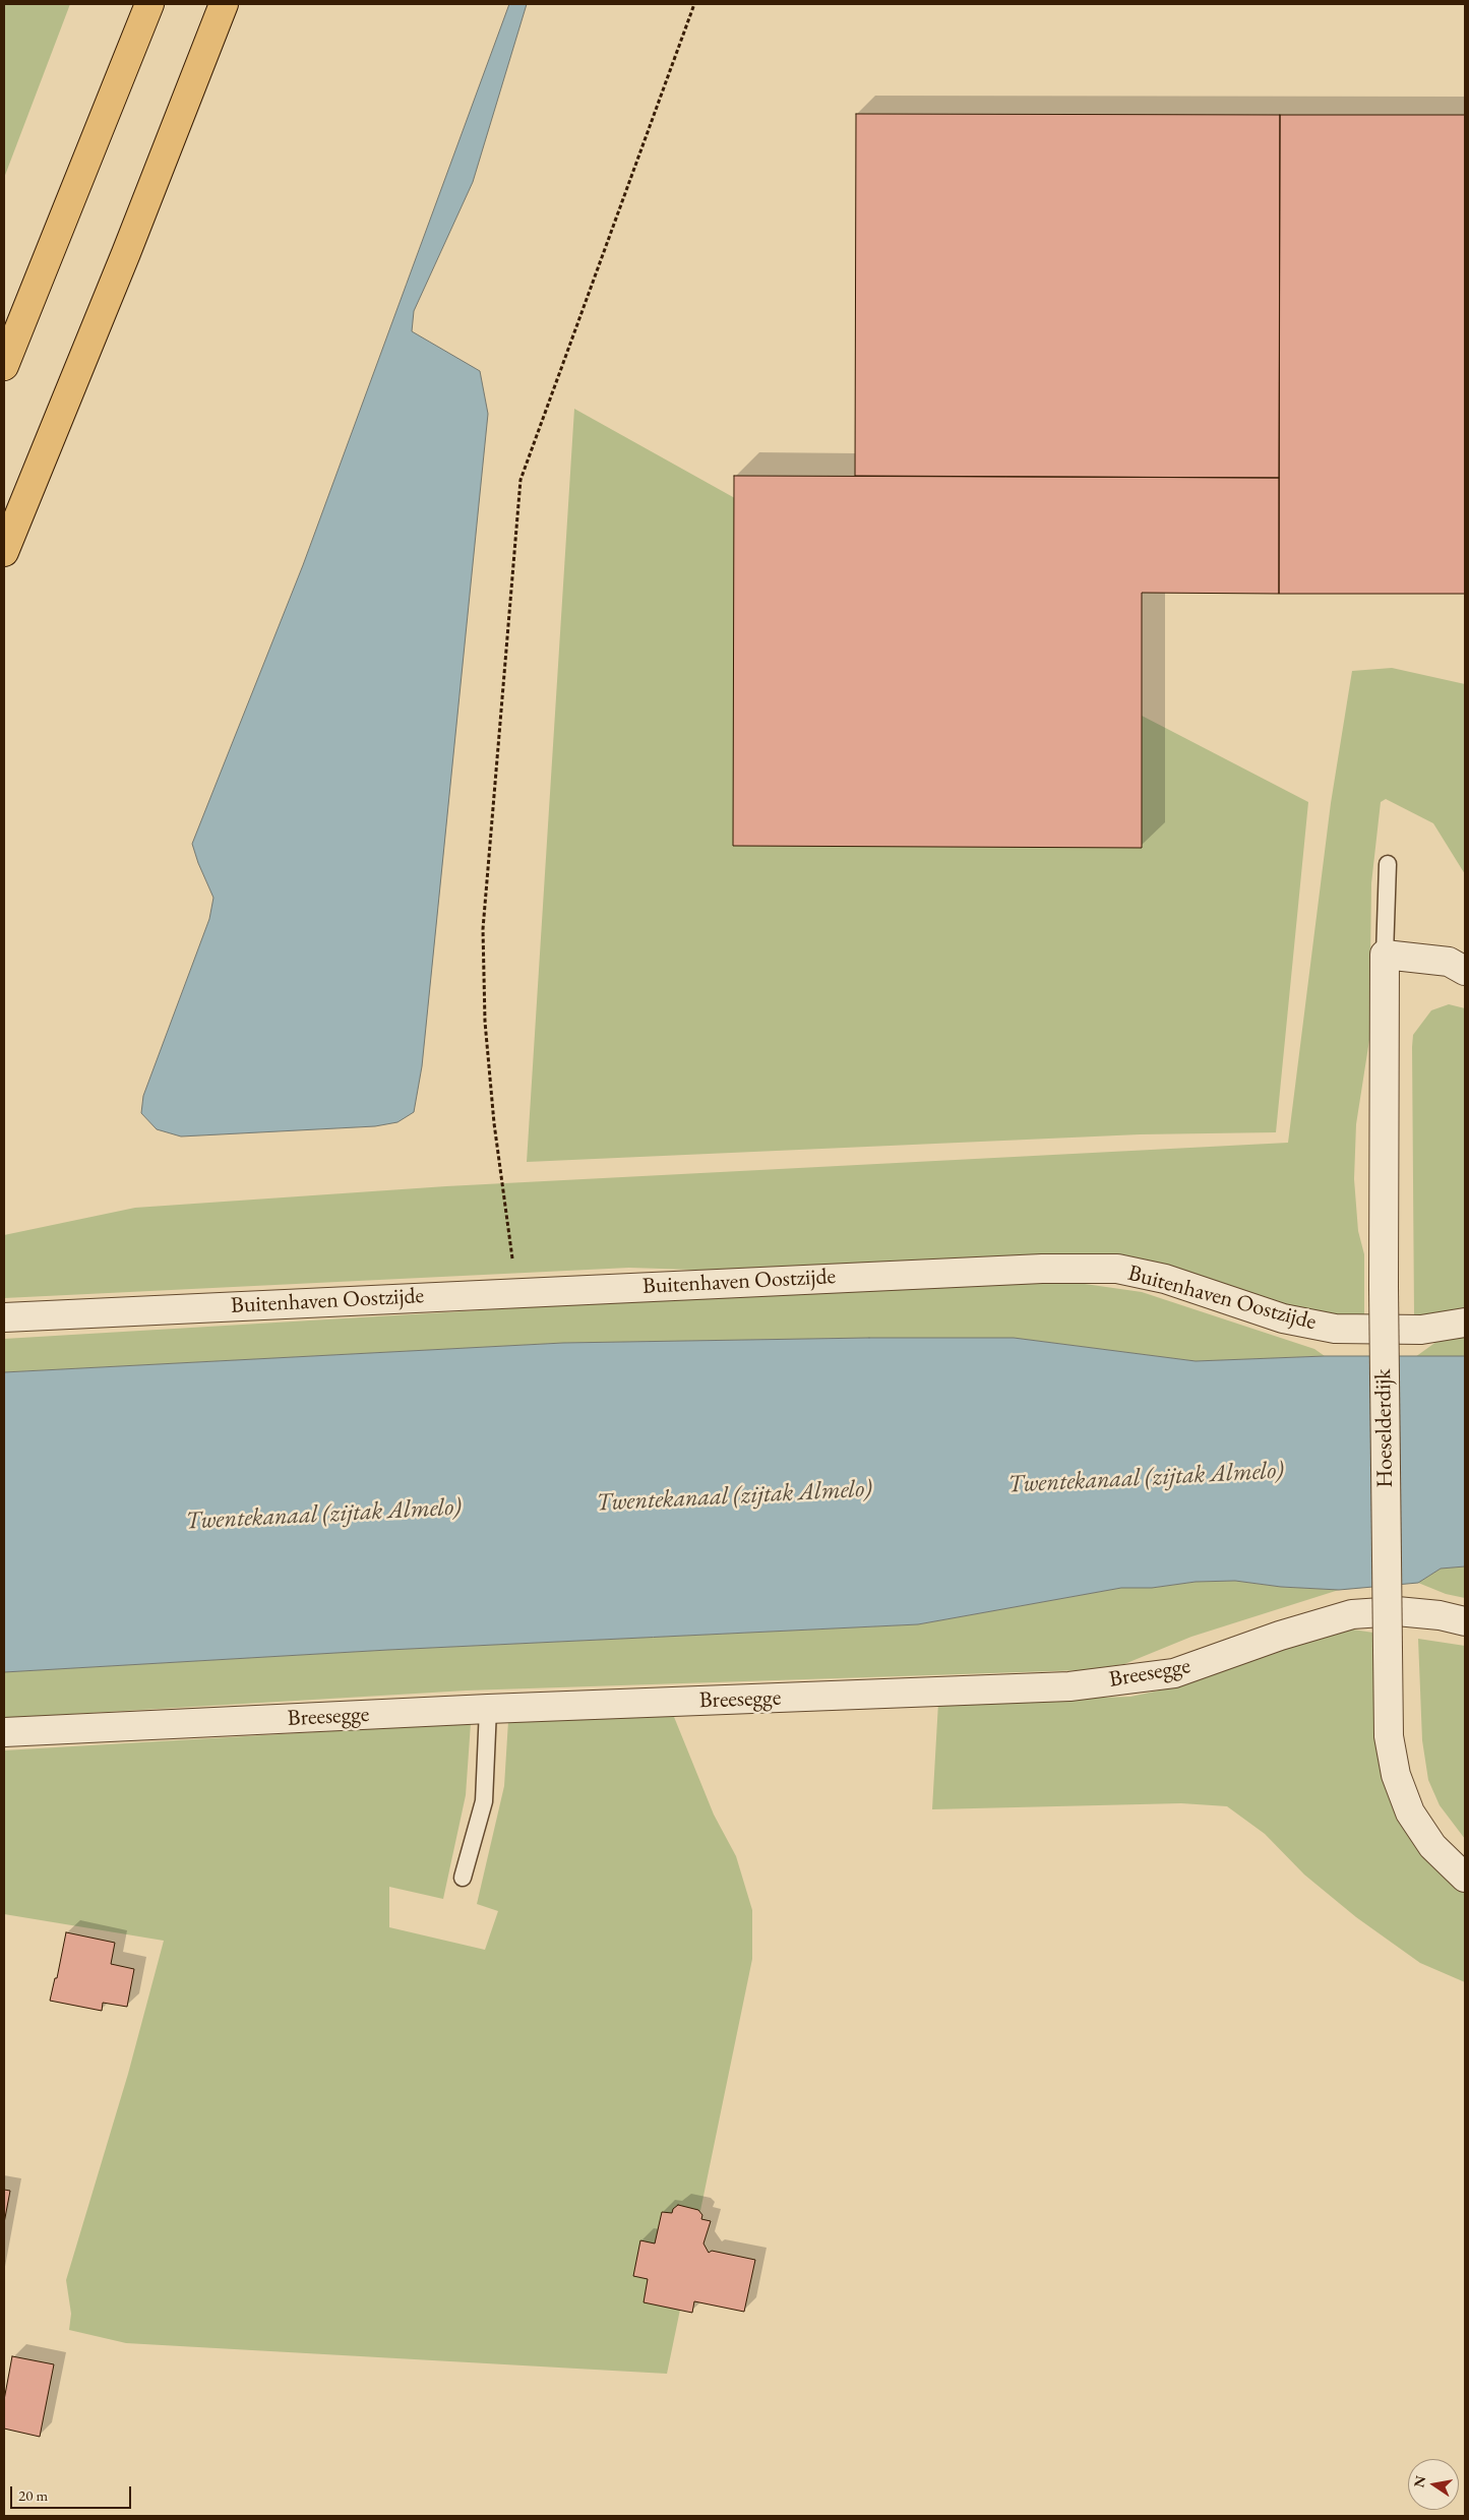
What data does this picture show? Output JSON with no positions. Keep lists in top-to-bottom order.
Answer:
{
  "streets": {
    "street": ["Buitenhaven Oostzijde", "Hoeselderdijk", "Breesegge"]
  },
  "water": ["Twentekanaal (zijtak Almelo)"],
  "scale_bar": "20 m",
  "north": "left"
}
